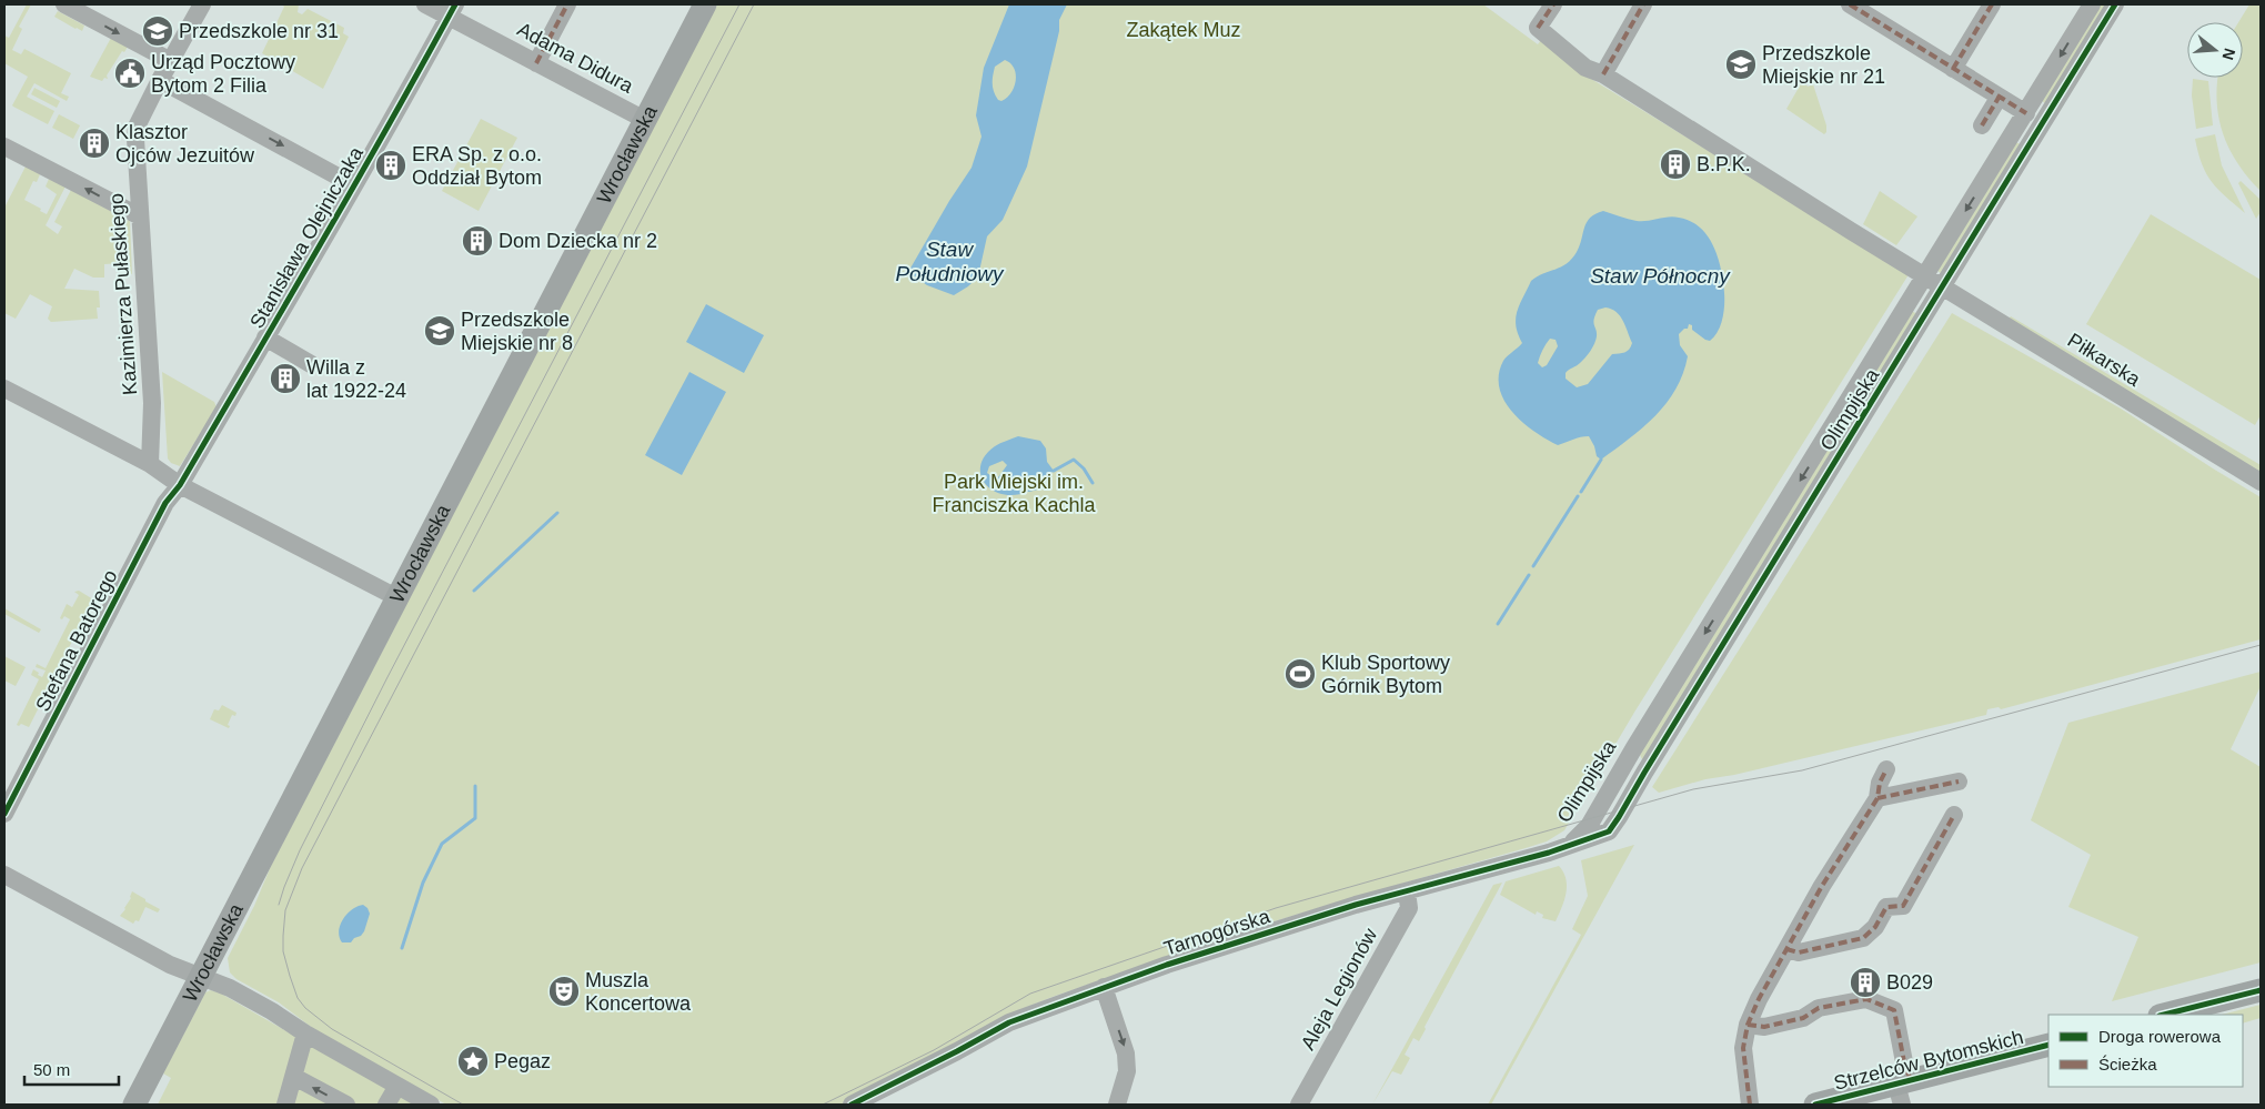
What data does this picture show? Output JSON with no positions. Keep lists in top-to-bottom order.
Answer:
{
  "streets": {
    "main road": ["Wrocławska", "Strzelców Bytomskich"],
    "street": [
      "Adama Didura",
      "Stanisława Olejniczaka",
      "Kazimierza Pułaskiego",
      "Piłkarska",
      "Olimpijska",
      "Stefana Batorego",
      "Tarnogórska",
      "Aleja Legionów"
    ]
  },
  "crossings": [
    ["Adama Didura", "Wrocławska"],
    ["Adama Didura", "Stanisława Olejniczaka"],
    ["Stanisława Olejniczaka", "Stefana Batorego"],
    ["Piłkarska", "Olimpijska"],
    ["Olimpijska", "Tarnogórska"],
    ["Tarnogórska", "Aleja Legionów"]
  ],
  "water": ["Staw Południowy", "Staw Północny"],
  "parks": ["Zakątek Muz", "Park Miejski im. Franciszka Kachla"],
  "places": {
    "school or university": ["Przedszkole nr 31", "Przedszkole Miejskie nr 21", "Przedszkole Miejskie nr 8"],
    "public building": ["Urząd Pocztowy Bytom 2 Filia"],
    "building": [
      "Klasztor Ojców Jezuitów",
      "B.P.K.",
      "ERA Sp. z o.o. Oddział Bytom",
      "Dom Dziecka nr 2",
      "Willa z lat 1922-24",
      "B029"
    ],
    "sports": ["Klub Sportowy Górnik Bytom"],
    "theatre": ["Muszla Koncertowa"],
    "place": ["Pegaz"]
  },
  "legend": ["Droga rowerowa", "Ścieżka"],
  "scale_bar": "50 m",
  "north": "right"
}
